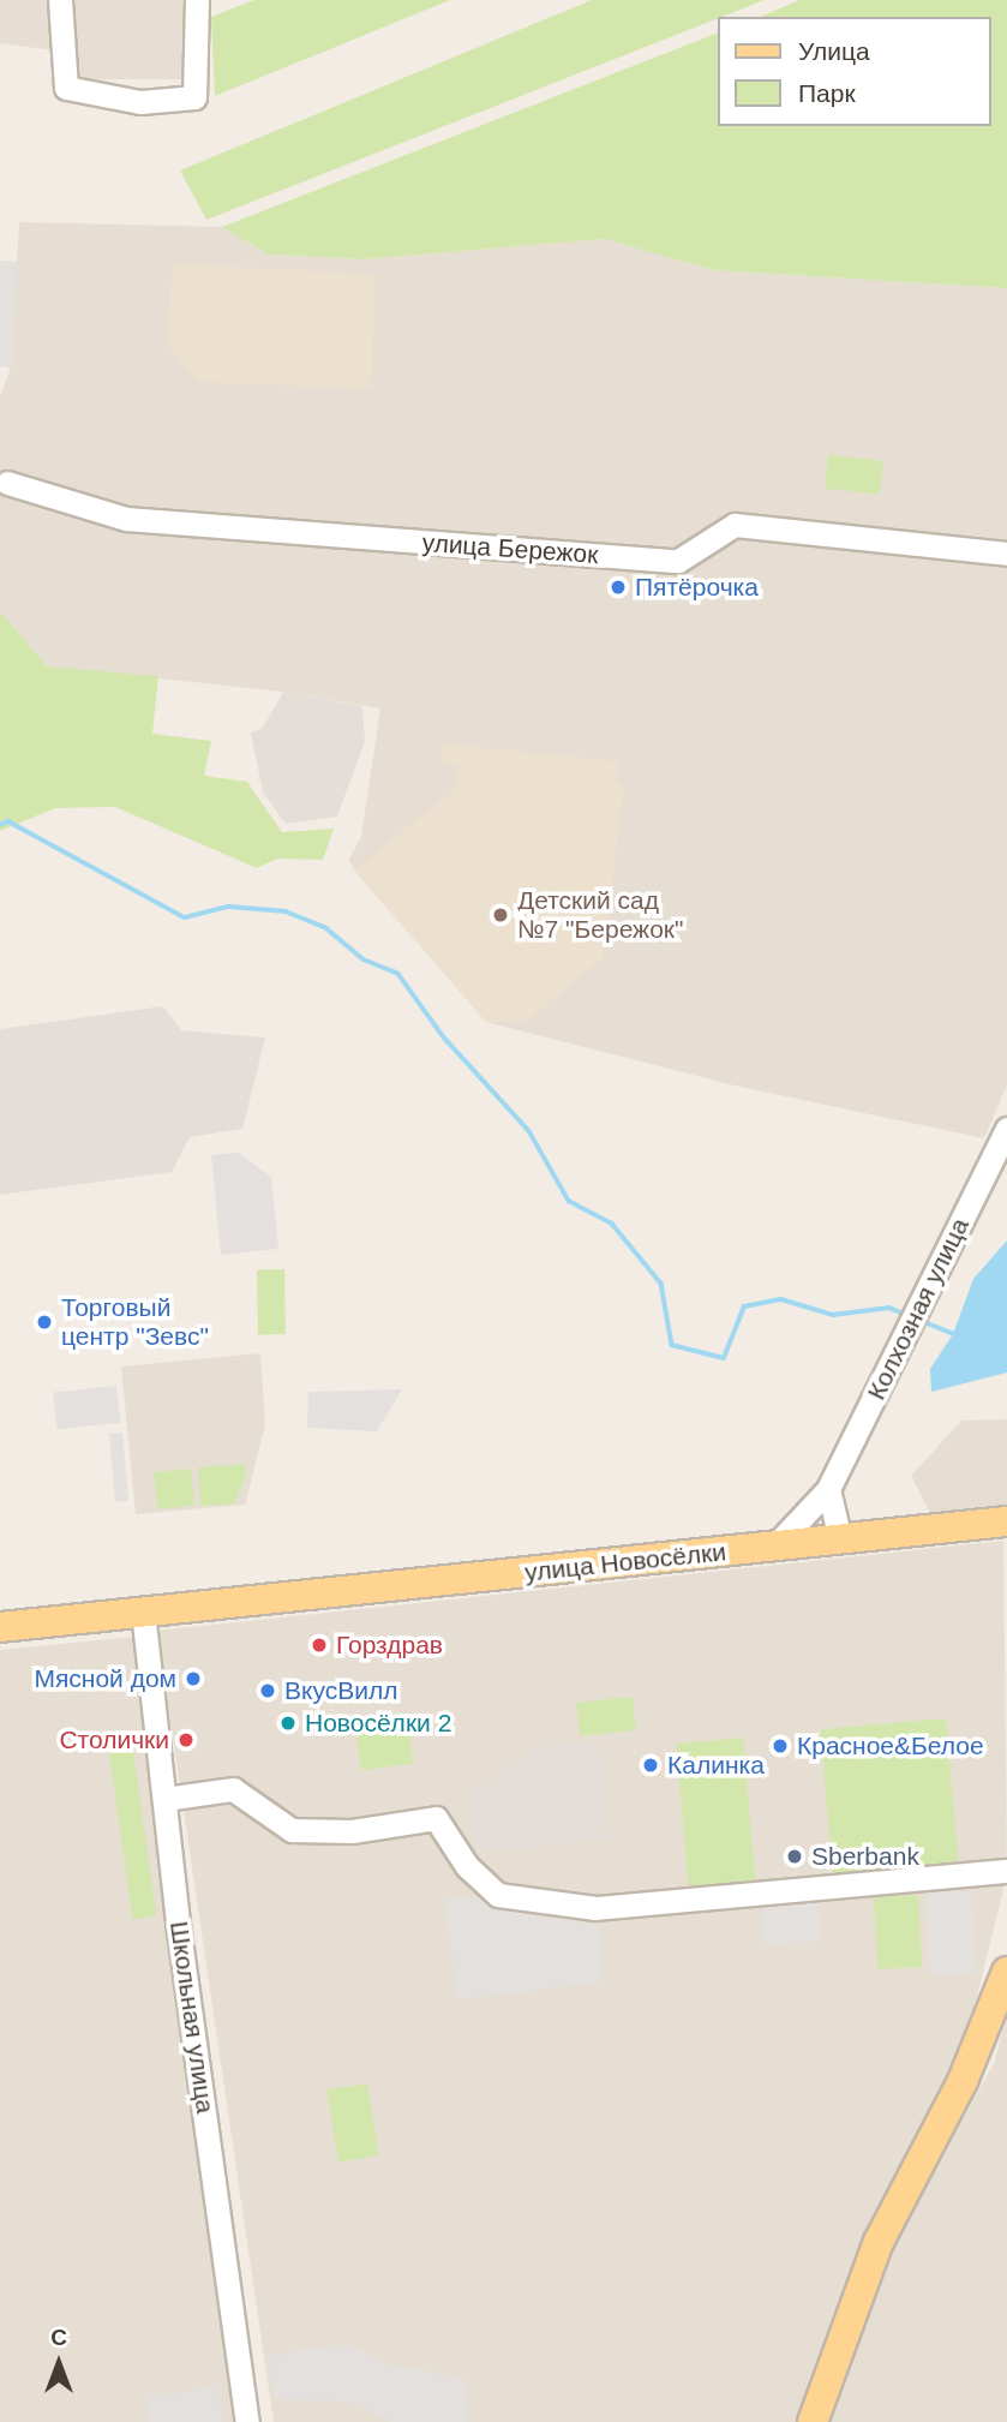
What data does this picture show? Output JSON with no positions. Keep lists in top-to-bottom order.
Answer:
{
  "streets": {
    "main road": ["улица Новосёлки"],
    "street": ["улица Бережок", "Колхозная улица", "Школьная улица"]
  },
  "crossings": [
    ["Колхозная улица", "улица Новосёлки"],
    ["улица Новосёлки", "Школьная улица"]
  ],
  "places": [
    "Пятёрочка",
    "Детский сад №7 \"Бережок\"",
    "Торговый центр \"Зевс\"",
    "Горздрав",
    "Мясной дом",
    "ВкусВилл",
    "Новосёлки 2",
    "Столички",
    "Красное&Белое",
    "Калинка",
    "Sberbank"
  ],
  "legend": ["Улица", "Парк"],
  "north": "top"
}
